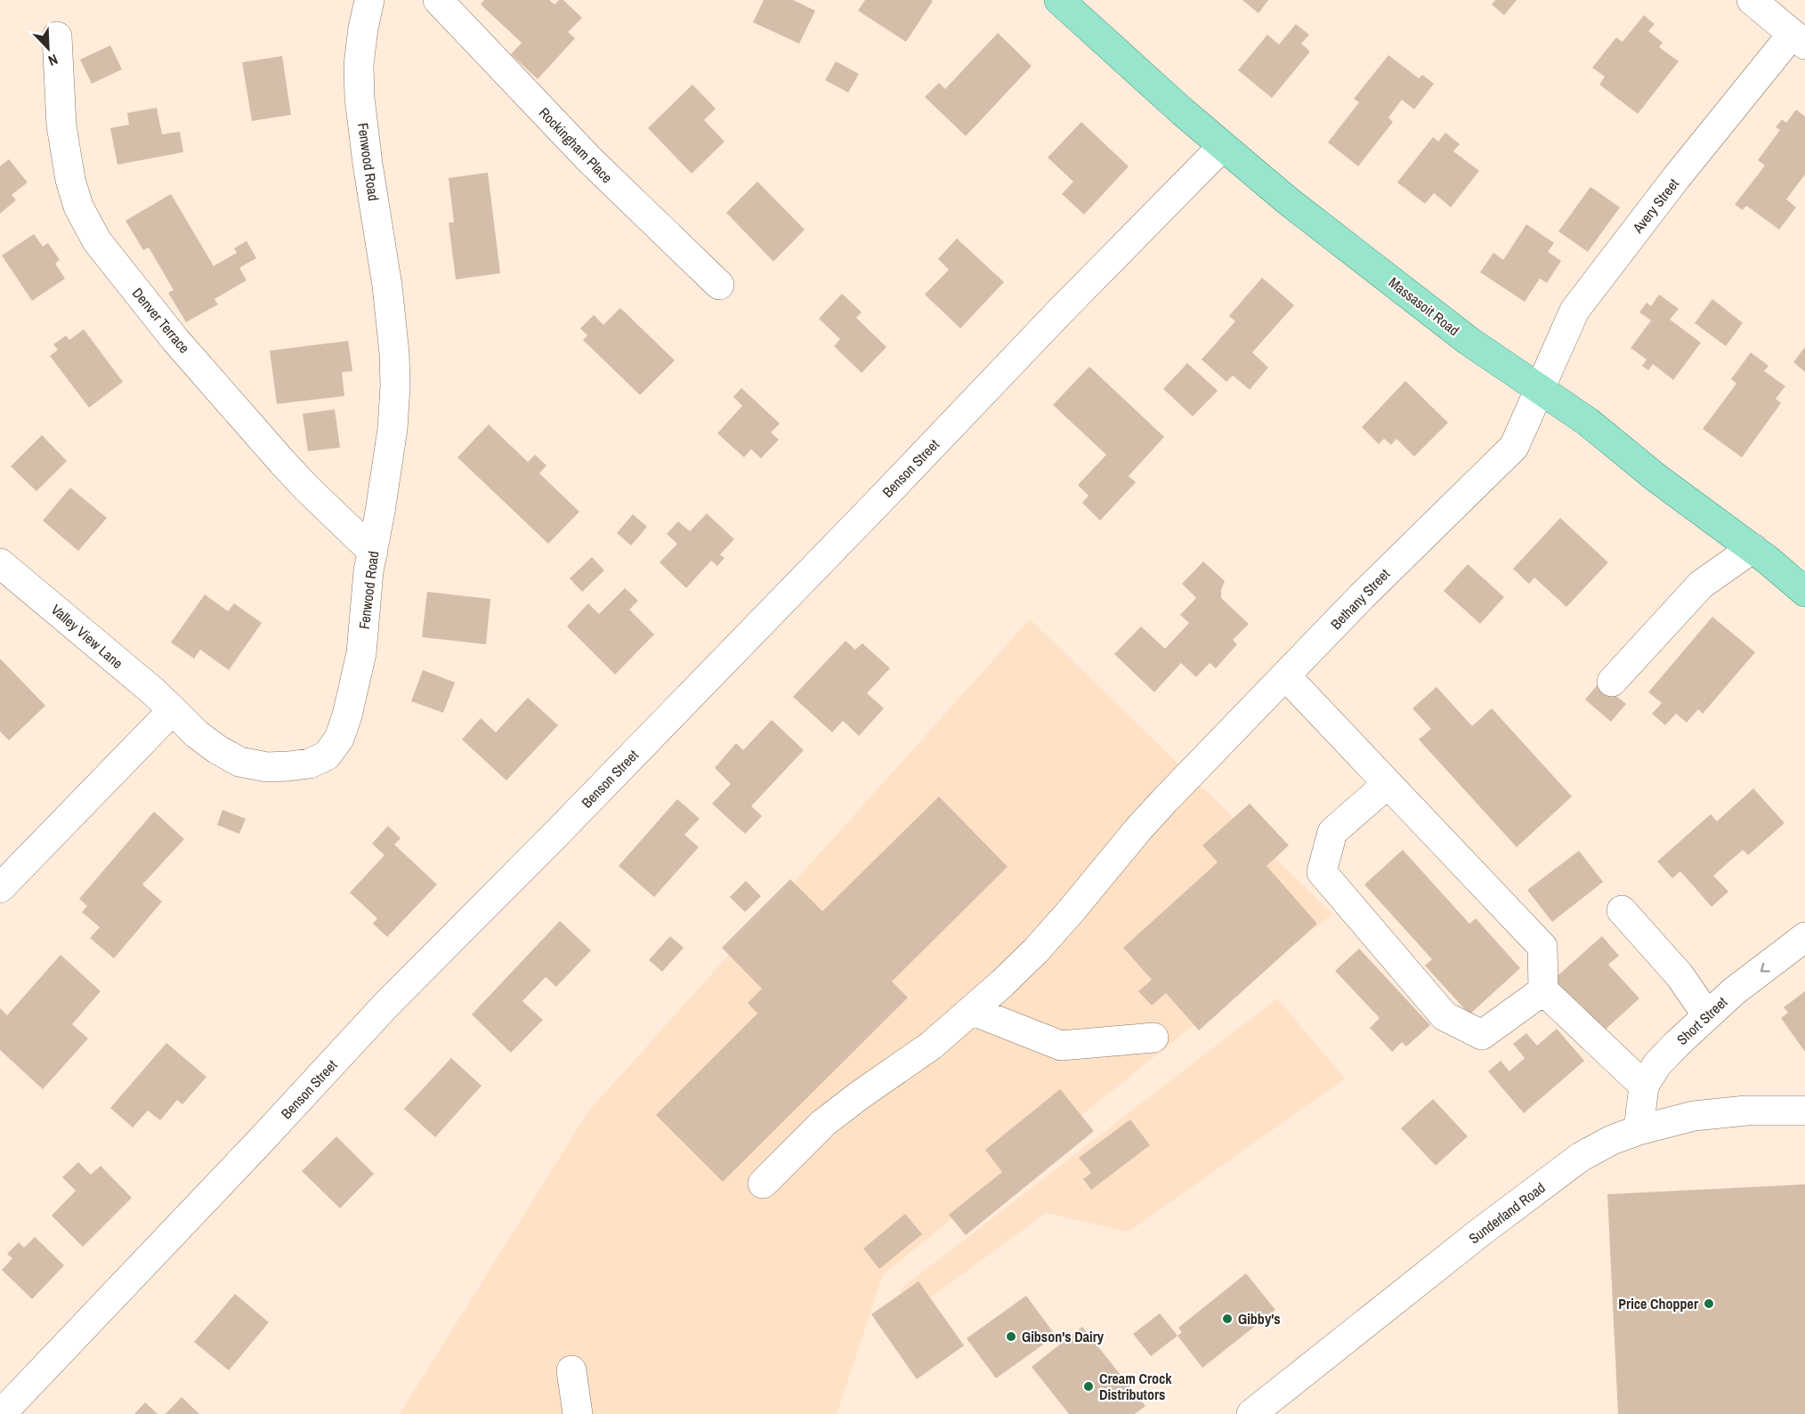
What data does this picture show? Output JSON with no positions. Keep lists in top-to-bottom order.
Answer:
{
  "streets": {
    "main road": ["Massasoit Road"],
    "street": [
      "Rockingham Place",
      "Fenwood Road",
      "Avery Street",
      "Denver Terrace",
      "Benson Street",
      "Bethany Street",
      "Valley View Lane",
      "Short Street",
      "Sunderland Road"
    ]
  },
  "crossings": [
    ["Fenwood Road", "Denver Terrace"],
    ["Fenwood Road", "Valley View Lane"],
    ["Avery Street", "Massasoit Road"],
    ["Avery Street", "Bethany Street"],
    ["Massasoit Road", "Benson Street"],
    ["Massasoit Road", "Bethany Street"],
    ["Short Street", "Sunderland Road"]
  ],
  "one_way": ["Short Street"],
  "places": [
    "Price Chopper",
    "Gibby's",
    "Gibson's Dairy",
    "Cream Crock Distributors"
  ],
  "north": "bottom right"
}
